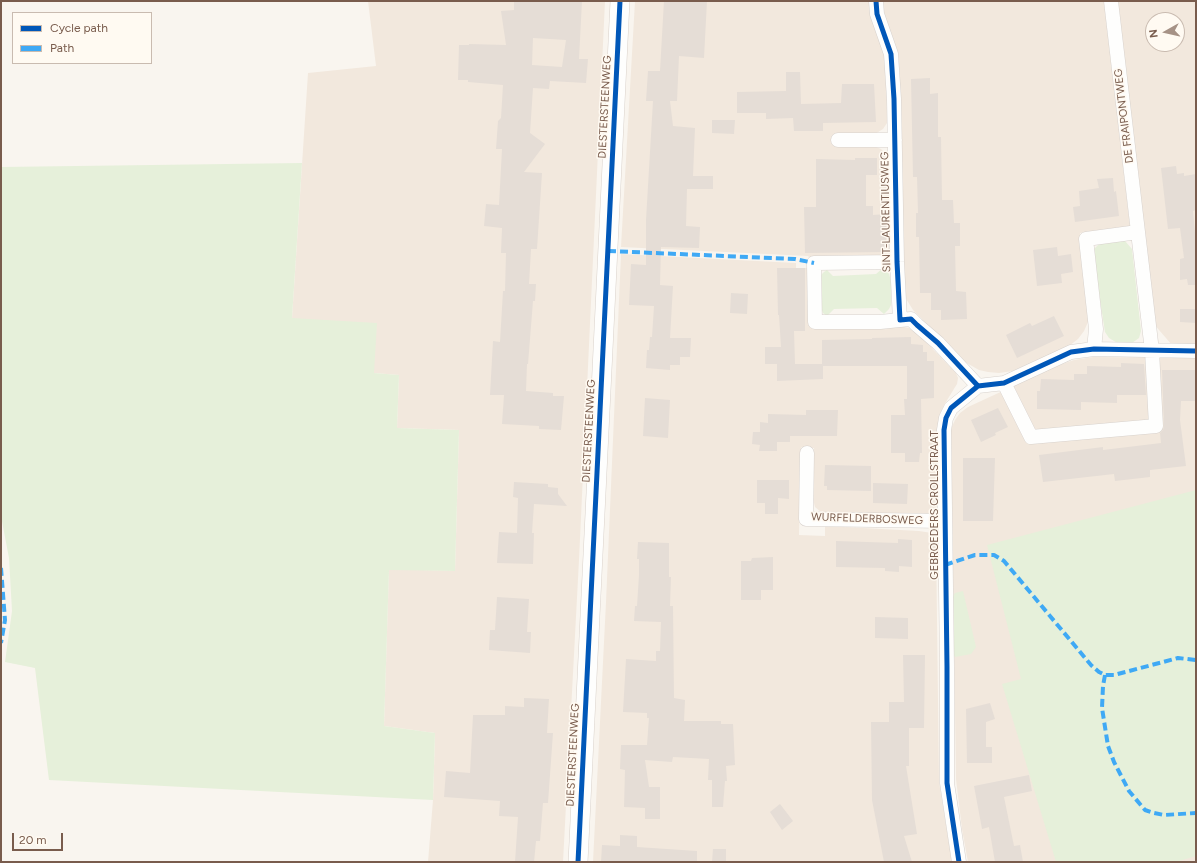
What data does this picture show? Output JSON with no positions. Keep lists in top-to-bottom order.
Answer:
{
  "streets": {
    "main road": ["DIESTERSTEENWEG"],
    "street": [
      "DE FRAIPONTWEG",
      "SINT-LAURENTIUSWEG",
      "GEBROEDERS CROLLSTRAAT",
      "WURFELDERBOSWEG"
    ]
  },
  "crossings": [
    ["SINT-LAURENTIUSWEG", "GEBROEDERS CROLLSTRAAT"],
    ["GEBROEDERS CROLLSTRAAT", "WURFELDERBOSWEG"]
  ],
  "legend": ["Cycle path", "Path"],
  "scale_bar": "20 m",
  "north": "left"
}
